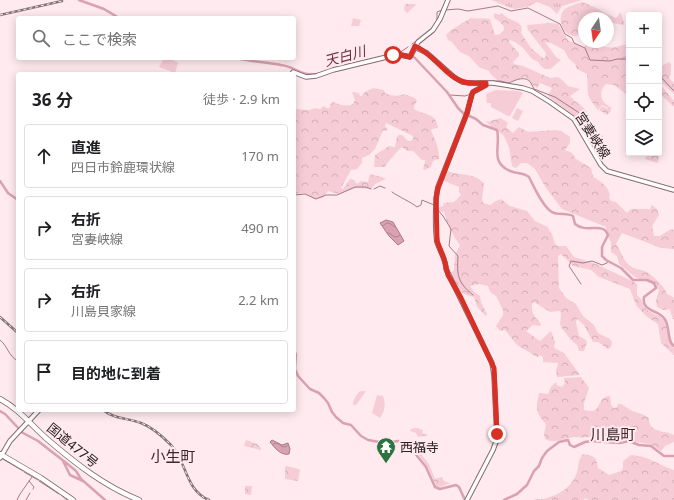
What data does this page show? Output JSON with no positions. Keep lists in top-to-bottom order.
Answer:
{
  "streets": {
    "highway": ["国道477号"],
    "main road": ["宮妻峡線"]
  },
  "districts": ["川島町", "小生町"],
  "water": ["天白川"],
  "places": {
    "temple": ["西福寺"]
  },
  "north": "bottom",
  "page": {
    "map_buttons": ["+", "−"],
    "search": "ここで検索",
    "heading": ["36 分", "徒歩 · 2.9 km"],
    "list": [
      ["直進", "四日市鈴鹿環状線", "170 m"],
      ["右折", "宮妻峡線", "490 m"],
      ["右折", "川島貝家線", "2.2 km"],
      "目的地に到着"
    ]
  }
}
